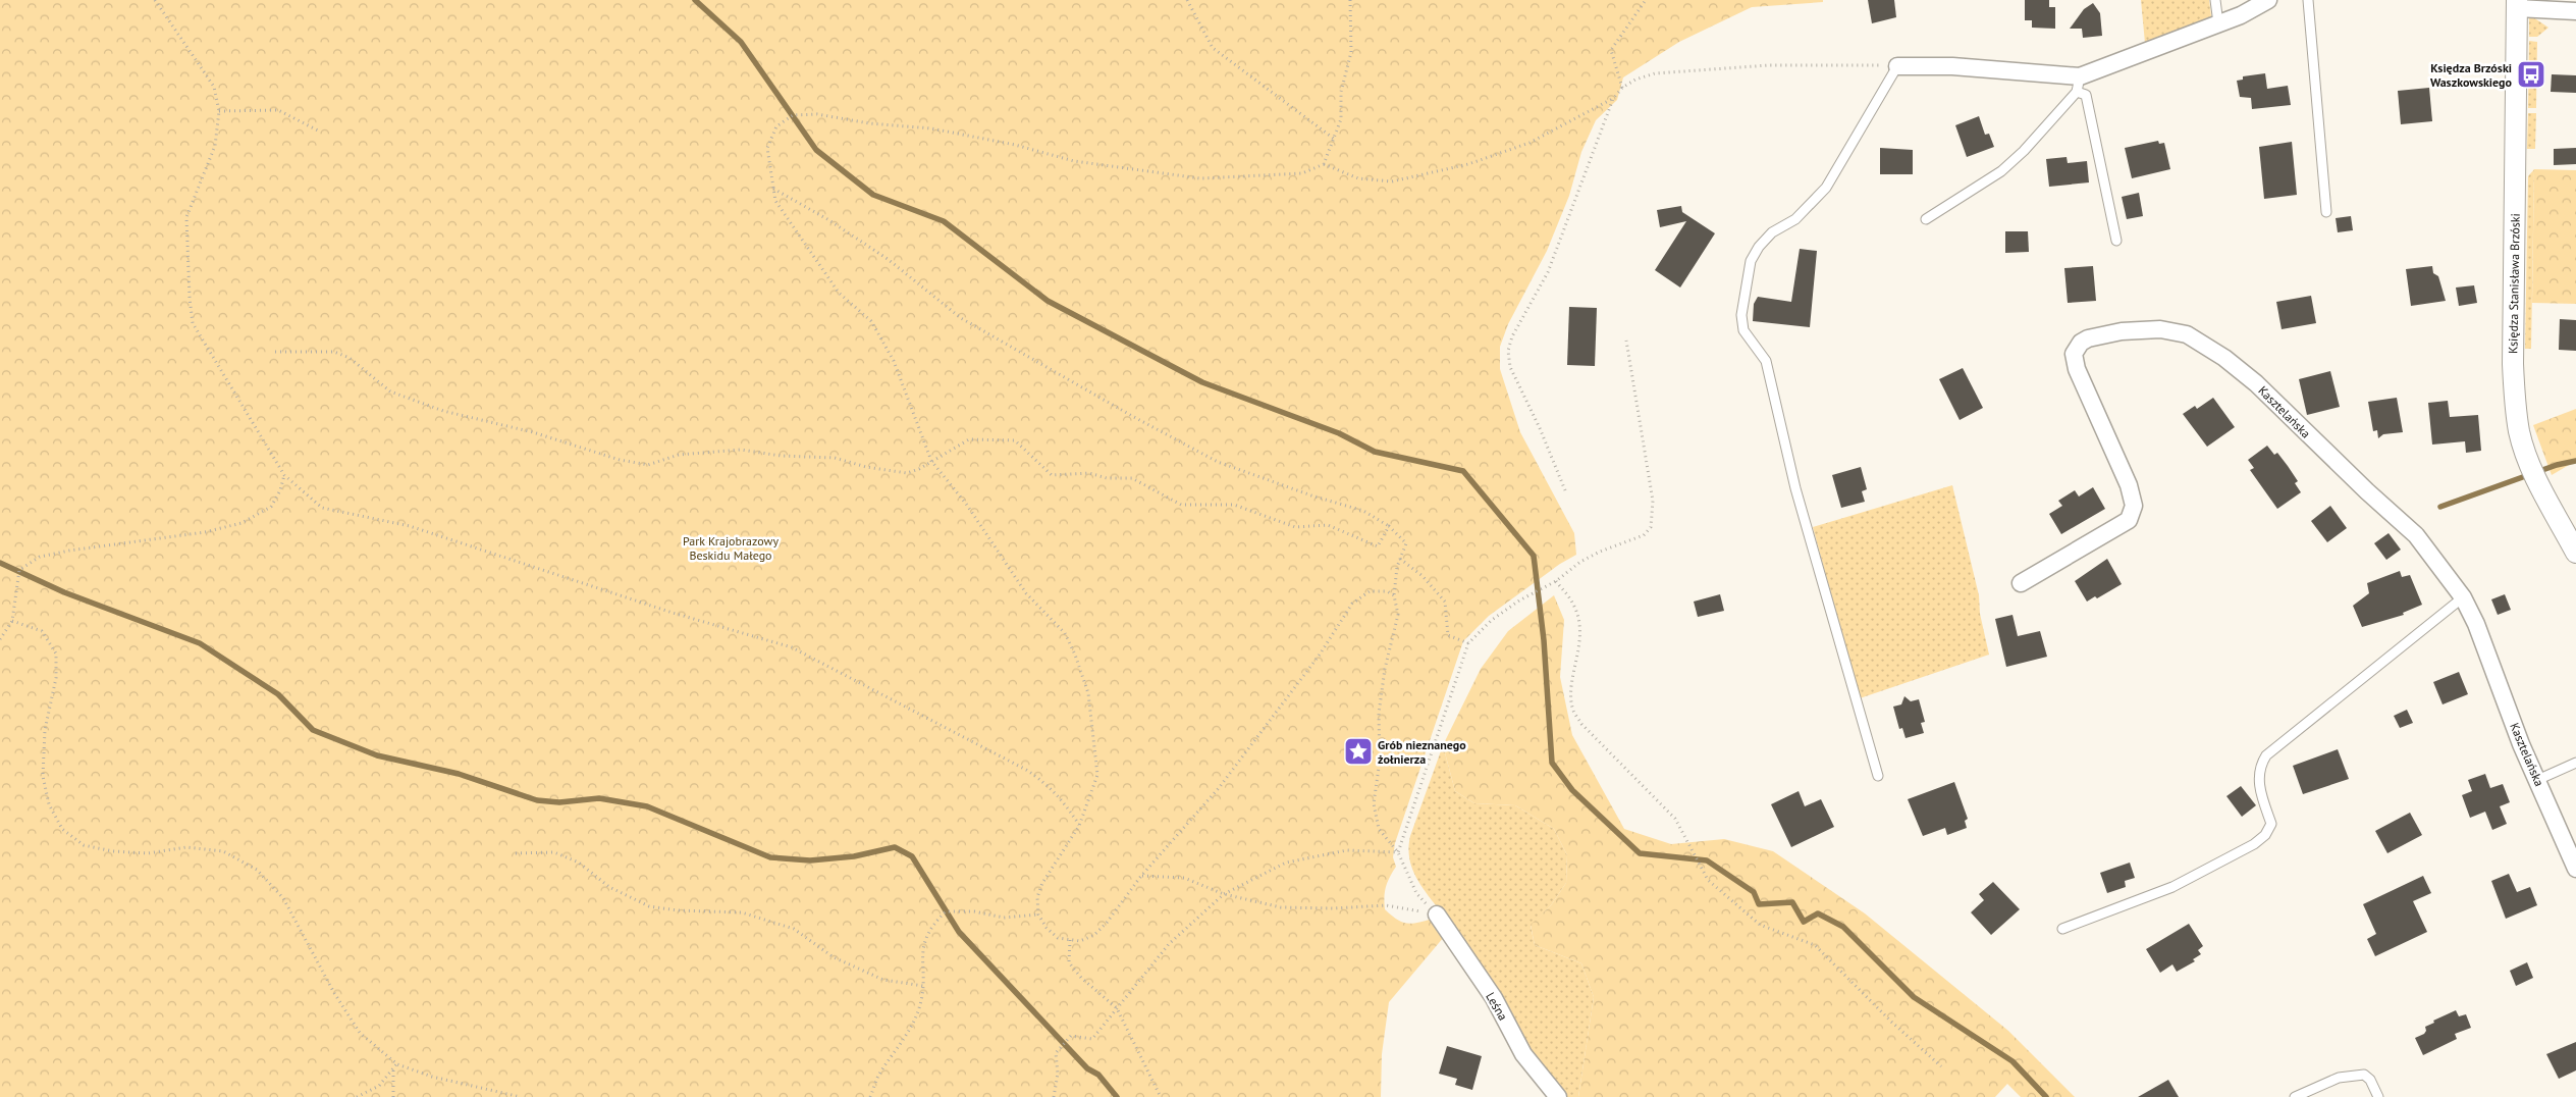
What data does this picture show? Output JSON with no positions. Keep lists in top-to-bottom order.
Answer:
{
  "streets": {
    "street": ["Księdza Stanisława Brzóski", "Kasztelańska", "Leśna"]
  },
  "parks": ["Park Krajobrazowy Beskidu Małego"],
  "places": {
    "bus stop": ["Księdza Brzóski Waszkowskiego"],
    "place": ["Grób nieznanego żołnierza"]
  }
}
